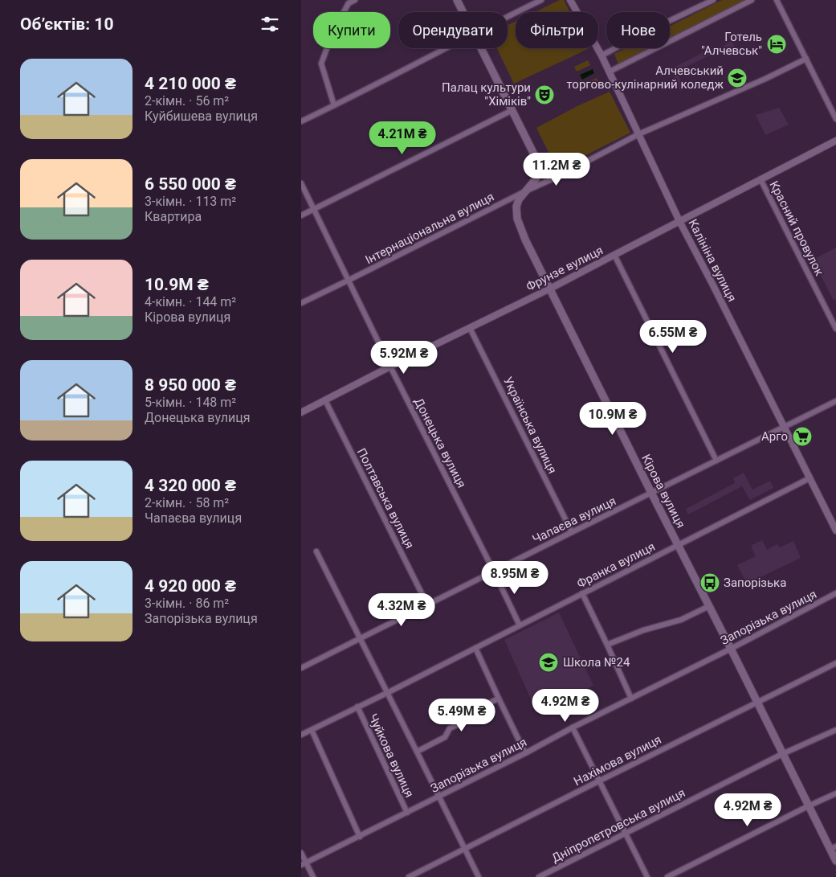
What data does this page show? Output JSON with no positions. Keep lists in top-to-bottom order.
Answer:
{
  "streets": {
    "main road": ["Кірова вулиця"],
    "street": [
      "Інтернаціональна вулиця",
      "Красний провулок",
      "Калініна вулиця",
      "Фрунзе вулиця",
      "Українська вулиця",
      "Донецька вулиця",
      "Полтавська вулиця",
      "Чапаєва вулиця",
      "Франка вулиця",
      "Запорізька вулиця",
      "Чуйкова вулиця",
      "Нахімова вулиця",
      "Дніпропетровська вулиця"
    ]
  },
  "crossings": [
    ["Інтернаціональна вулиця", "Калініна вулиця"],
    ["Інтернаціональна вулиця", "Донецька вулиця"],
    ["Інтернаціональна вулиця", "Кірова вулиця"],
    ["Красний провулок", "Фрунзе вулиця"],
    ["Калініна вулиця", "Фрунзе вулиця"],
    ["Калініна вулиця", "Чапаєва вулиця"],
    ["Калініна вулиця", "Франка вулиця"],
    ["Фрунзе вулиця", "Українська вулиця"],
    ["Фрунзе вулиця", "Донецька вулиця"],
    ["Фрунзе вулиця", "Кірова вулиця"],
    ["Фрунзе вулиця", "Полтавська вулиця"],
    ["Українська вулиця", "Чапаєва вулиця"],
    ["Донецька вулиця", "Чапаєва вулиця"],
    ["Донецька вулиця", "Франка вулиця"],
    ["Кірова вулиця", "Чапаєва вулиця"],
    ["Кірова вулиця", "Франка вулиця"],
    ["Кірова вулиця", "Запорізька вулиця"],
    ["Кірова вулиця", "Нахімова вулиця"],
    ["Кірова вулиця", "Дніпропетровська вулиця"],
    ["Полтавська вулиця", "Чапаєва вулиця"],
    ["Франка вулиця", "Чуйкова вулиця"],
    ["Запорізька вулиця", "Чуйкова вулиця"]
  ],
  "places": {
    "hotel": ["Готель \"Алчевськ\""],
    "school or university": ["Алчевський торгово-кулінарний коледж", "Школа №24"],
    "theatre": ["Палац культури \"Хіміків\""],
    "supermarket": ["Арго"],
    "bus stop": ["Запорізька"]
  },
  "page": {
    "heading": "Об’єктів: 10",
    "chip": [
      "Купити",
      "Орендувати",
      "Фільтри",
      "Нове"
    ],
    "list": [
      {
        "name": "4 210 000 ₴",
        "note": "2-кімн. · 56 m² · Куйбишева вулиця"
      },
      {
        "name": "6 550 000 ₴",
        "note": "3-кімн. · 113 m² · Квартира"
      },
      {
        "name": "10.9M ₴",
        "note": "4-кімн. · 144 m² · Кірова вулиця"
      },
      {
        "name": "8 950 000 ₴",
        "note": "5-кімн. · 148 m² · Донецька вулиця"
      },
      {
        "name": "4 320 000 ₴",
        "note": "2-кімн. · 58 m² · Чапаєва вулиця"
      },
      {
        "name": "4 920 000 ₴",
        "note": "3-кімн. · 86 m² · Запорізька вулиця"
      }
    ],
    "price": [
      "4.21M ₴",
      "11.2M ₴",
      "6.55M ₴",
      "5.92M ₴",
      "10.9M ₴",
      "8.95M ₴",
      "4.32M ₴",
      "4.92M ₴",
      "5.49M ₴",
      "4.92M ₴"
    ]
  }
}
